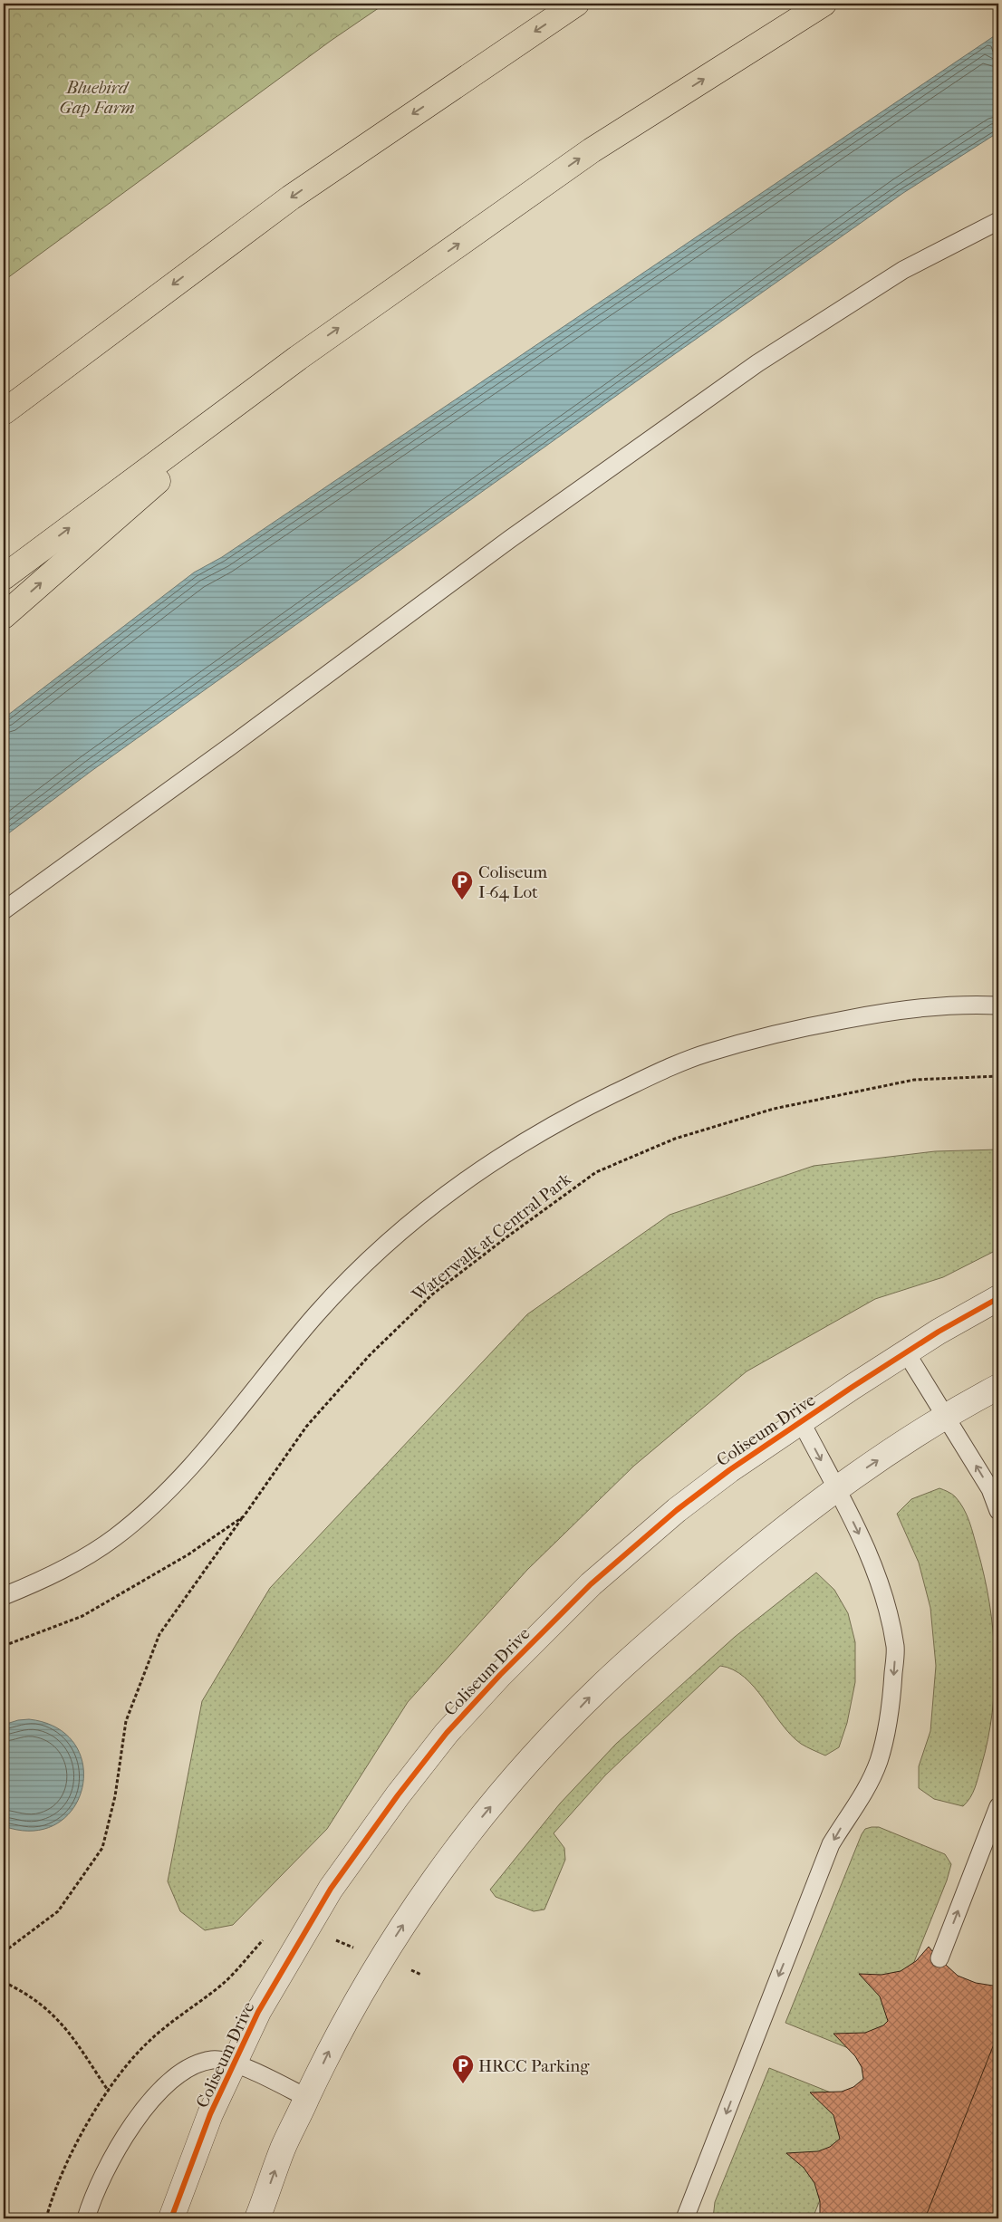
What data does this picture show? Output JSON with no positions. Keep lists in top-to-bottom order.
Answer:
{
  "streets": {
    "street": ["Coliseum Drive"],
    "path": ["Waterwalk at Central Park"]
  },
  "parks": ["Bluebird Gap Farm"],
  "places": {
    "parking": ["Coliseum I-64 Lot", "HRCC Parking"]
  }
}
